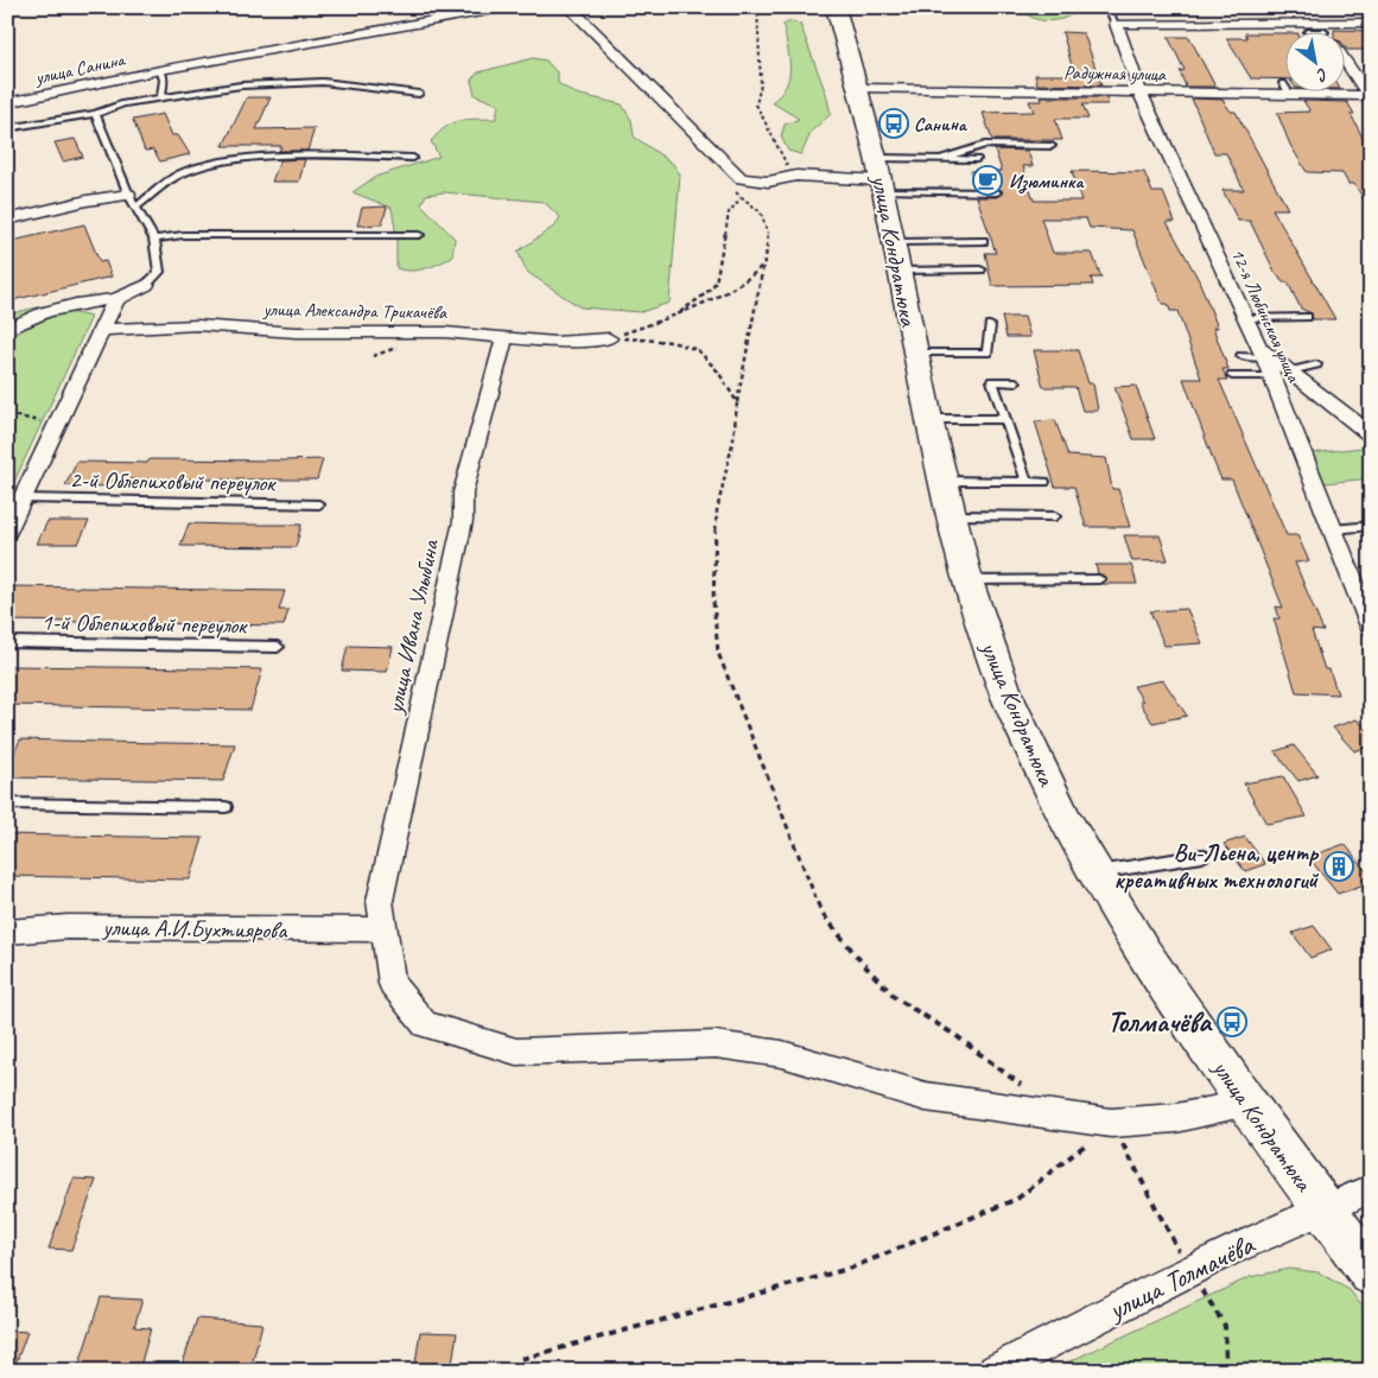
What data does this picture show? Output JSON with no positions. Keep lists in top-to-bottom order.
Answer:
{
  "streets": {
    "main road": ["улица Кондратюка"],
    "street": [
      "улица Санина",
      "Радужная улица",
      "улица Александра Трикачёва",
      "12-я Любинская улица",
      "улица Ивана Улыбина",
      "улица А.И.Бухтиярова",
      "улица Толмачёва"
    ],
    "lane": ["2-й Облепиховый переулок", "1-й Облепиховый переулок"]
  },
  "crossings": [
    ["Радужная улица", "улица Кондратюка"],
    ["Радужная улица", "12-я Любинская улица"],
    ["улица Кондратюка", "улица Толмачёва"],
    ["улица Александра Трикачёва", "улица Ивана Улыбина"],
    ["улица Ивана Улыбина", "улица А.И.Бухтиярова"]
  ],
  "places": {
    "bus stop": ["Санина", "Толмачёва"],
    "cafe": ["Изюминка"],
    "building": ["Ви-Льена, центр креативных технологий"]
  },
  "north": "bottom right"
}
